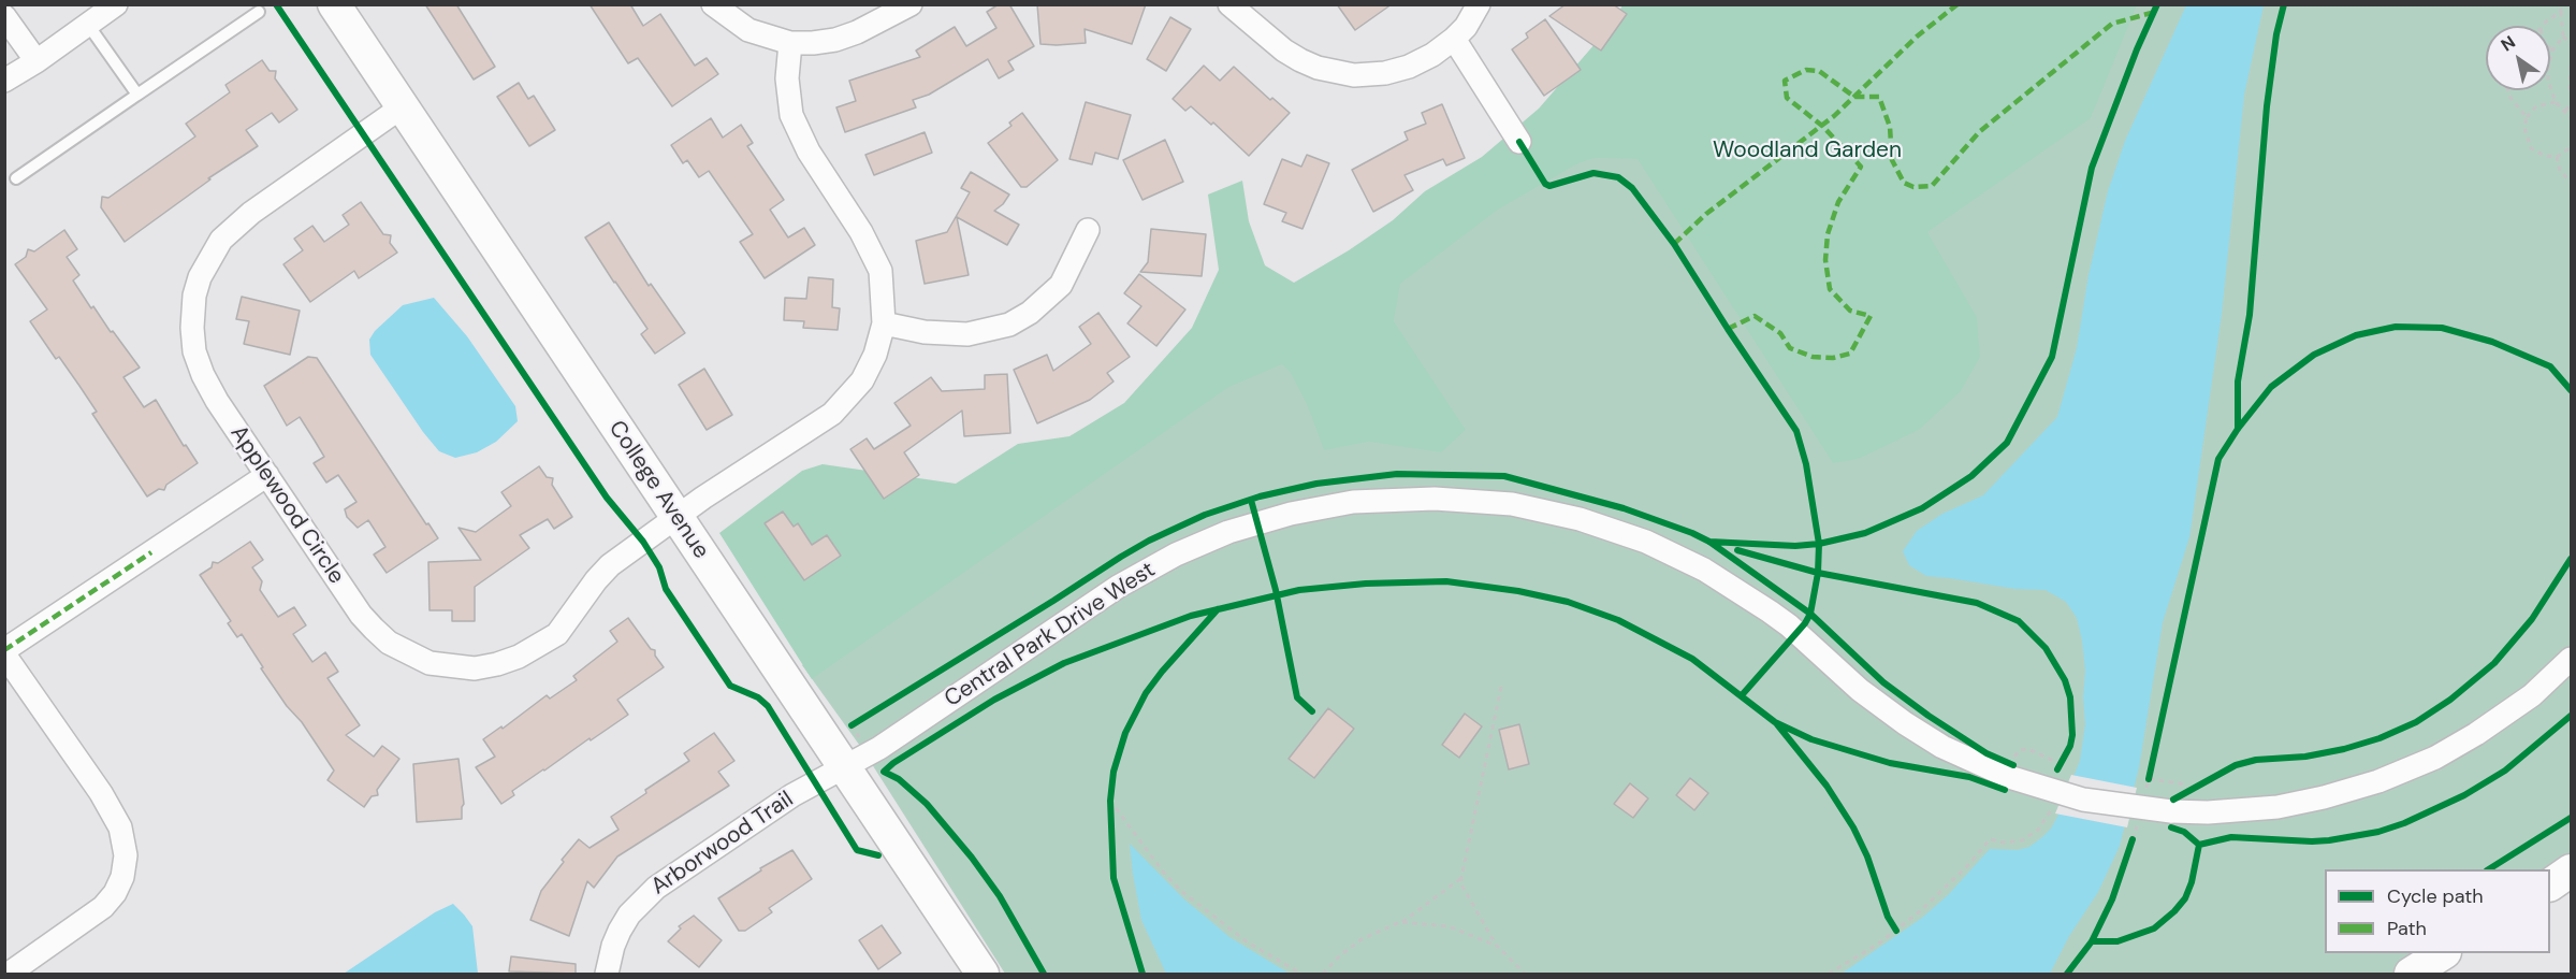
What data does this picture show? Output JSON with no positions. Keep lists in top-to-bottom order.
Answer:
{
  "streets": {
    "main road": ["College Avenue"],
    "street": ["Applewood Circle", "Central Park Drive West", "Arborwood Trail"]
  },
  "crossings": [
    ["College Avenue", "Applewood Circle"],
    ["College Avenue", "Central Park Drive West"],
    ["College Avenue", "Arborwood Trail"],
    ["Central Park Drive West", "Arborwood Trail"]
  ],
  "parks": ["Woodland Garden"],
  "legend": ["Cycle path", "Path"],
  "north": "top left"
}
